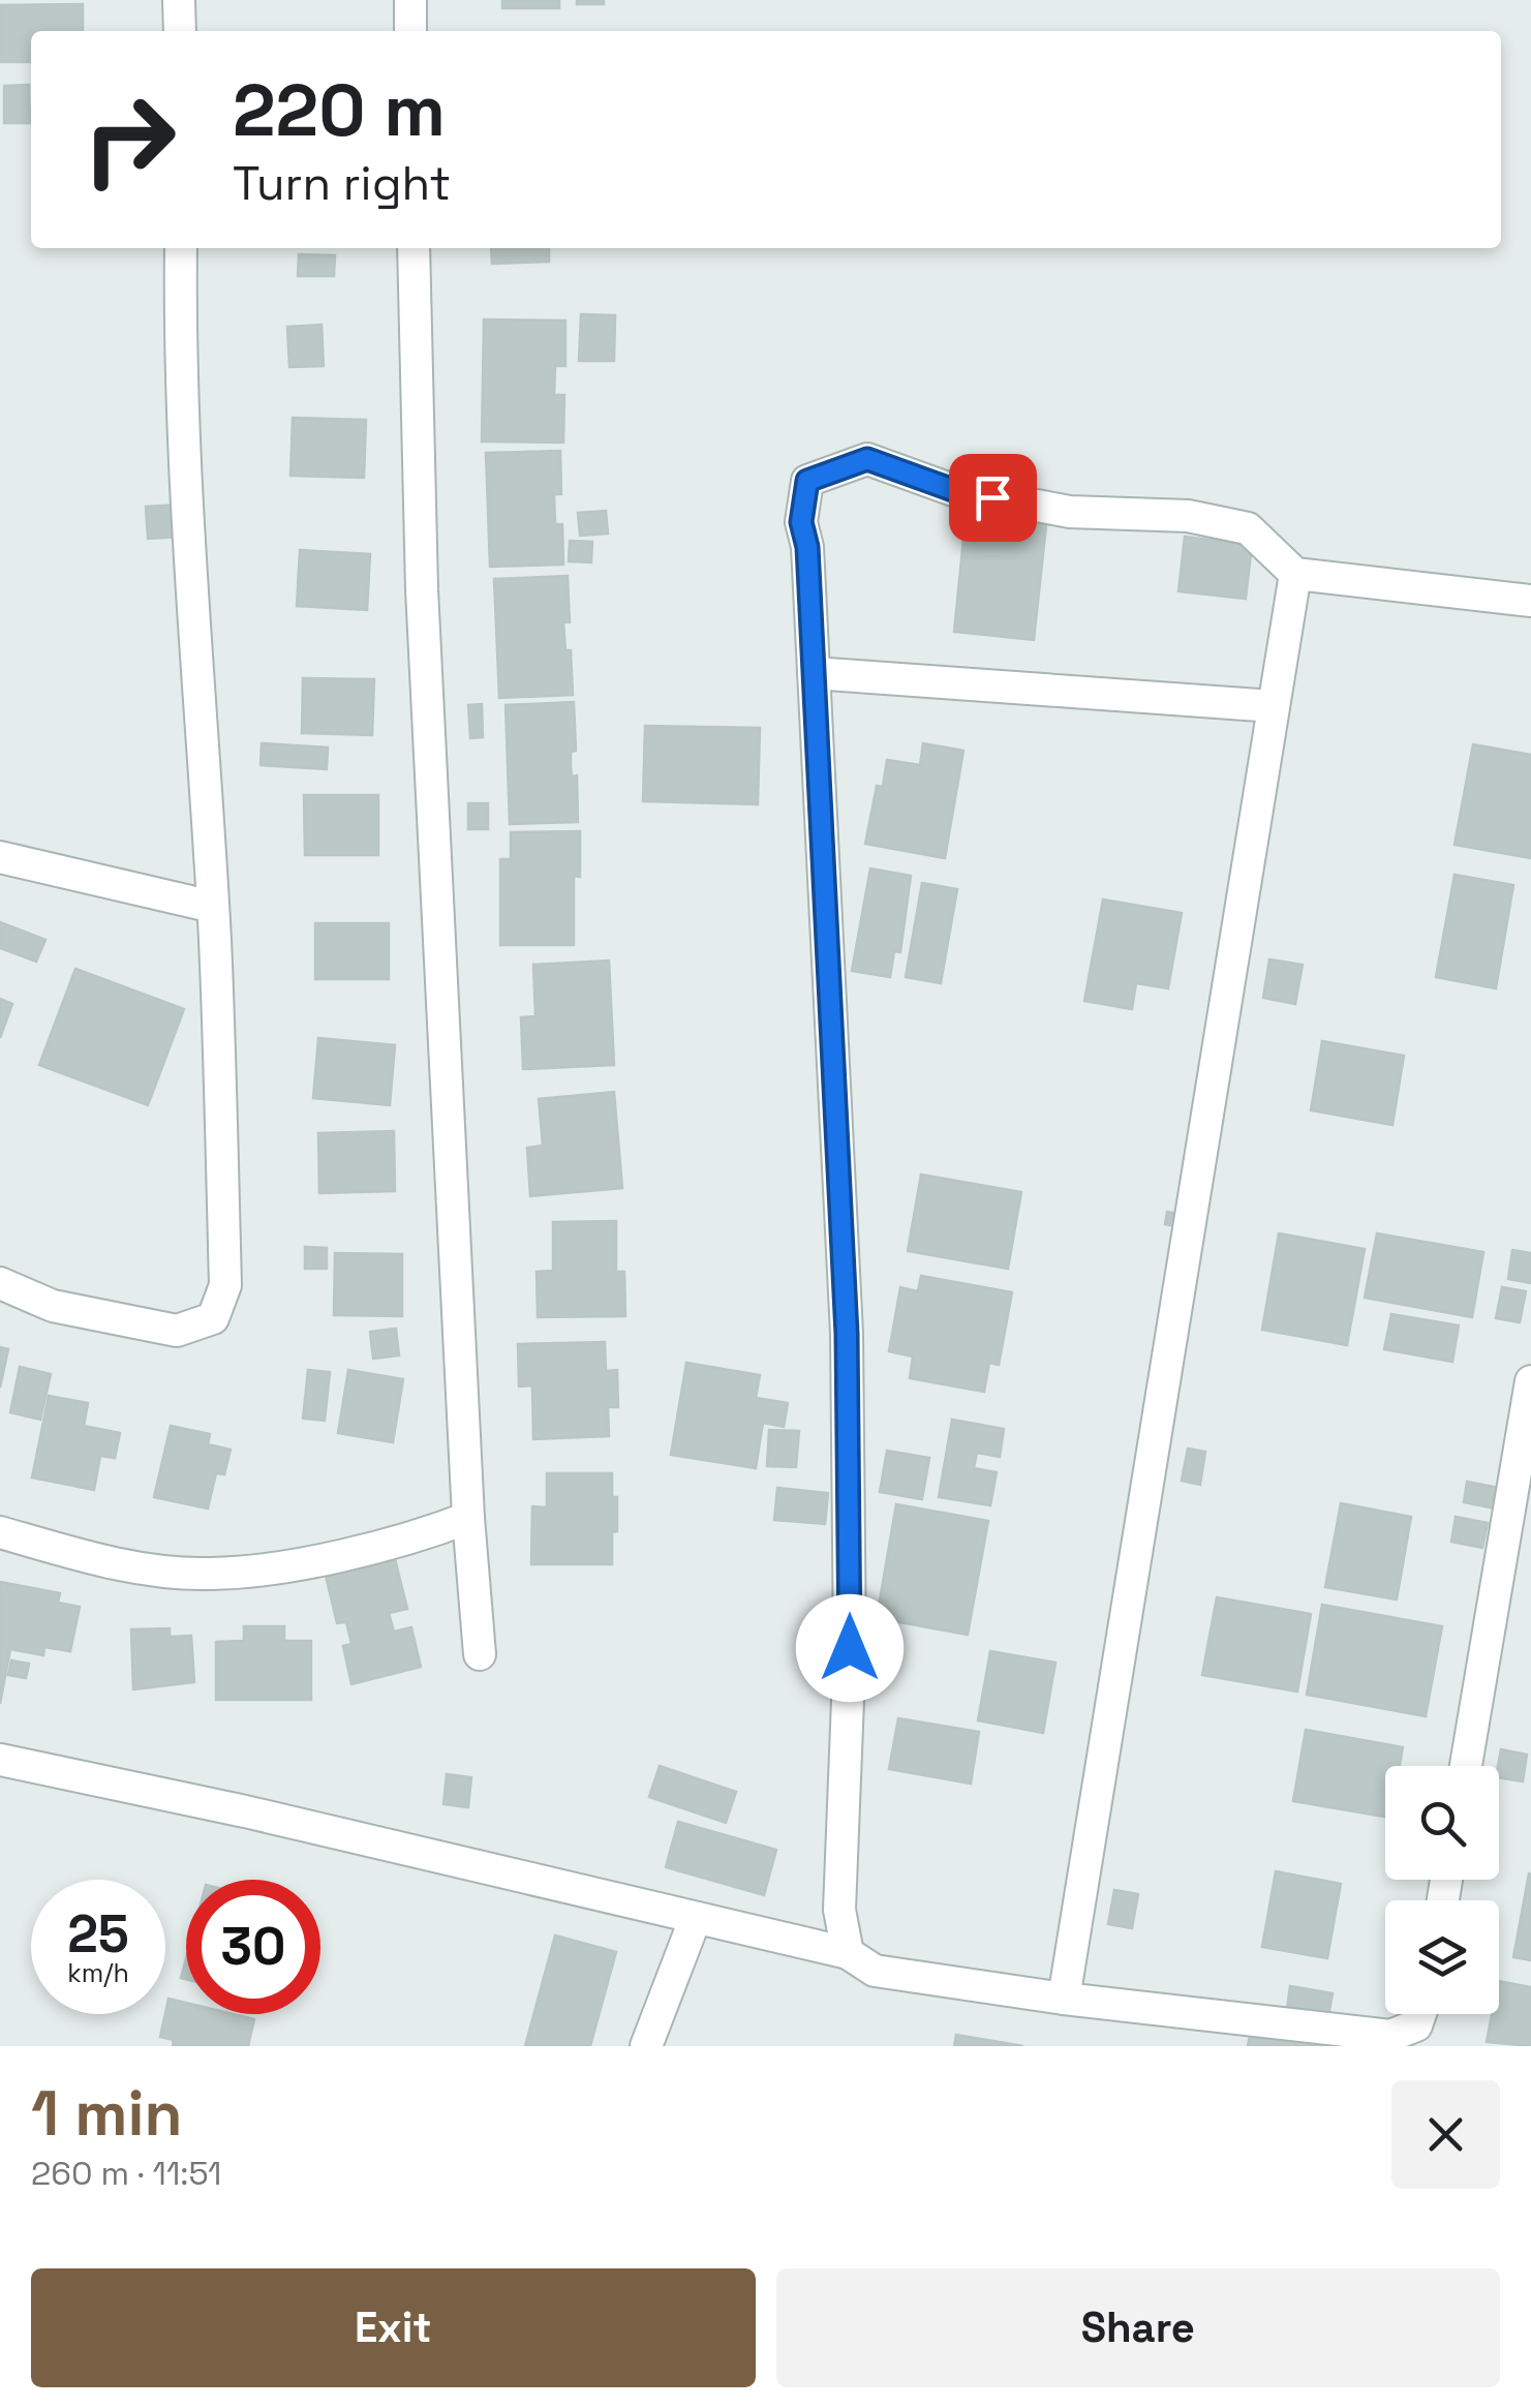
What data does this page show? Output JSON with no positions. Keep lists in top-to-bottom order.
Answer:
{
  "page": {
    "turn": ["220 m", "Turn right"],
    "speed": "25 km/h",
    "limit": "30",
    "heading": ["1 min", "260 m · 11:51"],
    "buttons": ["Exit", "Share"]
  }
}
